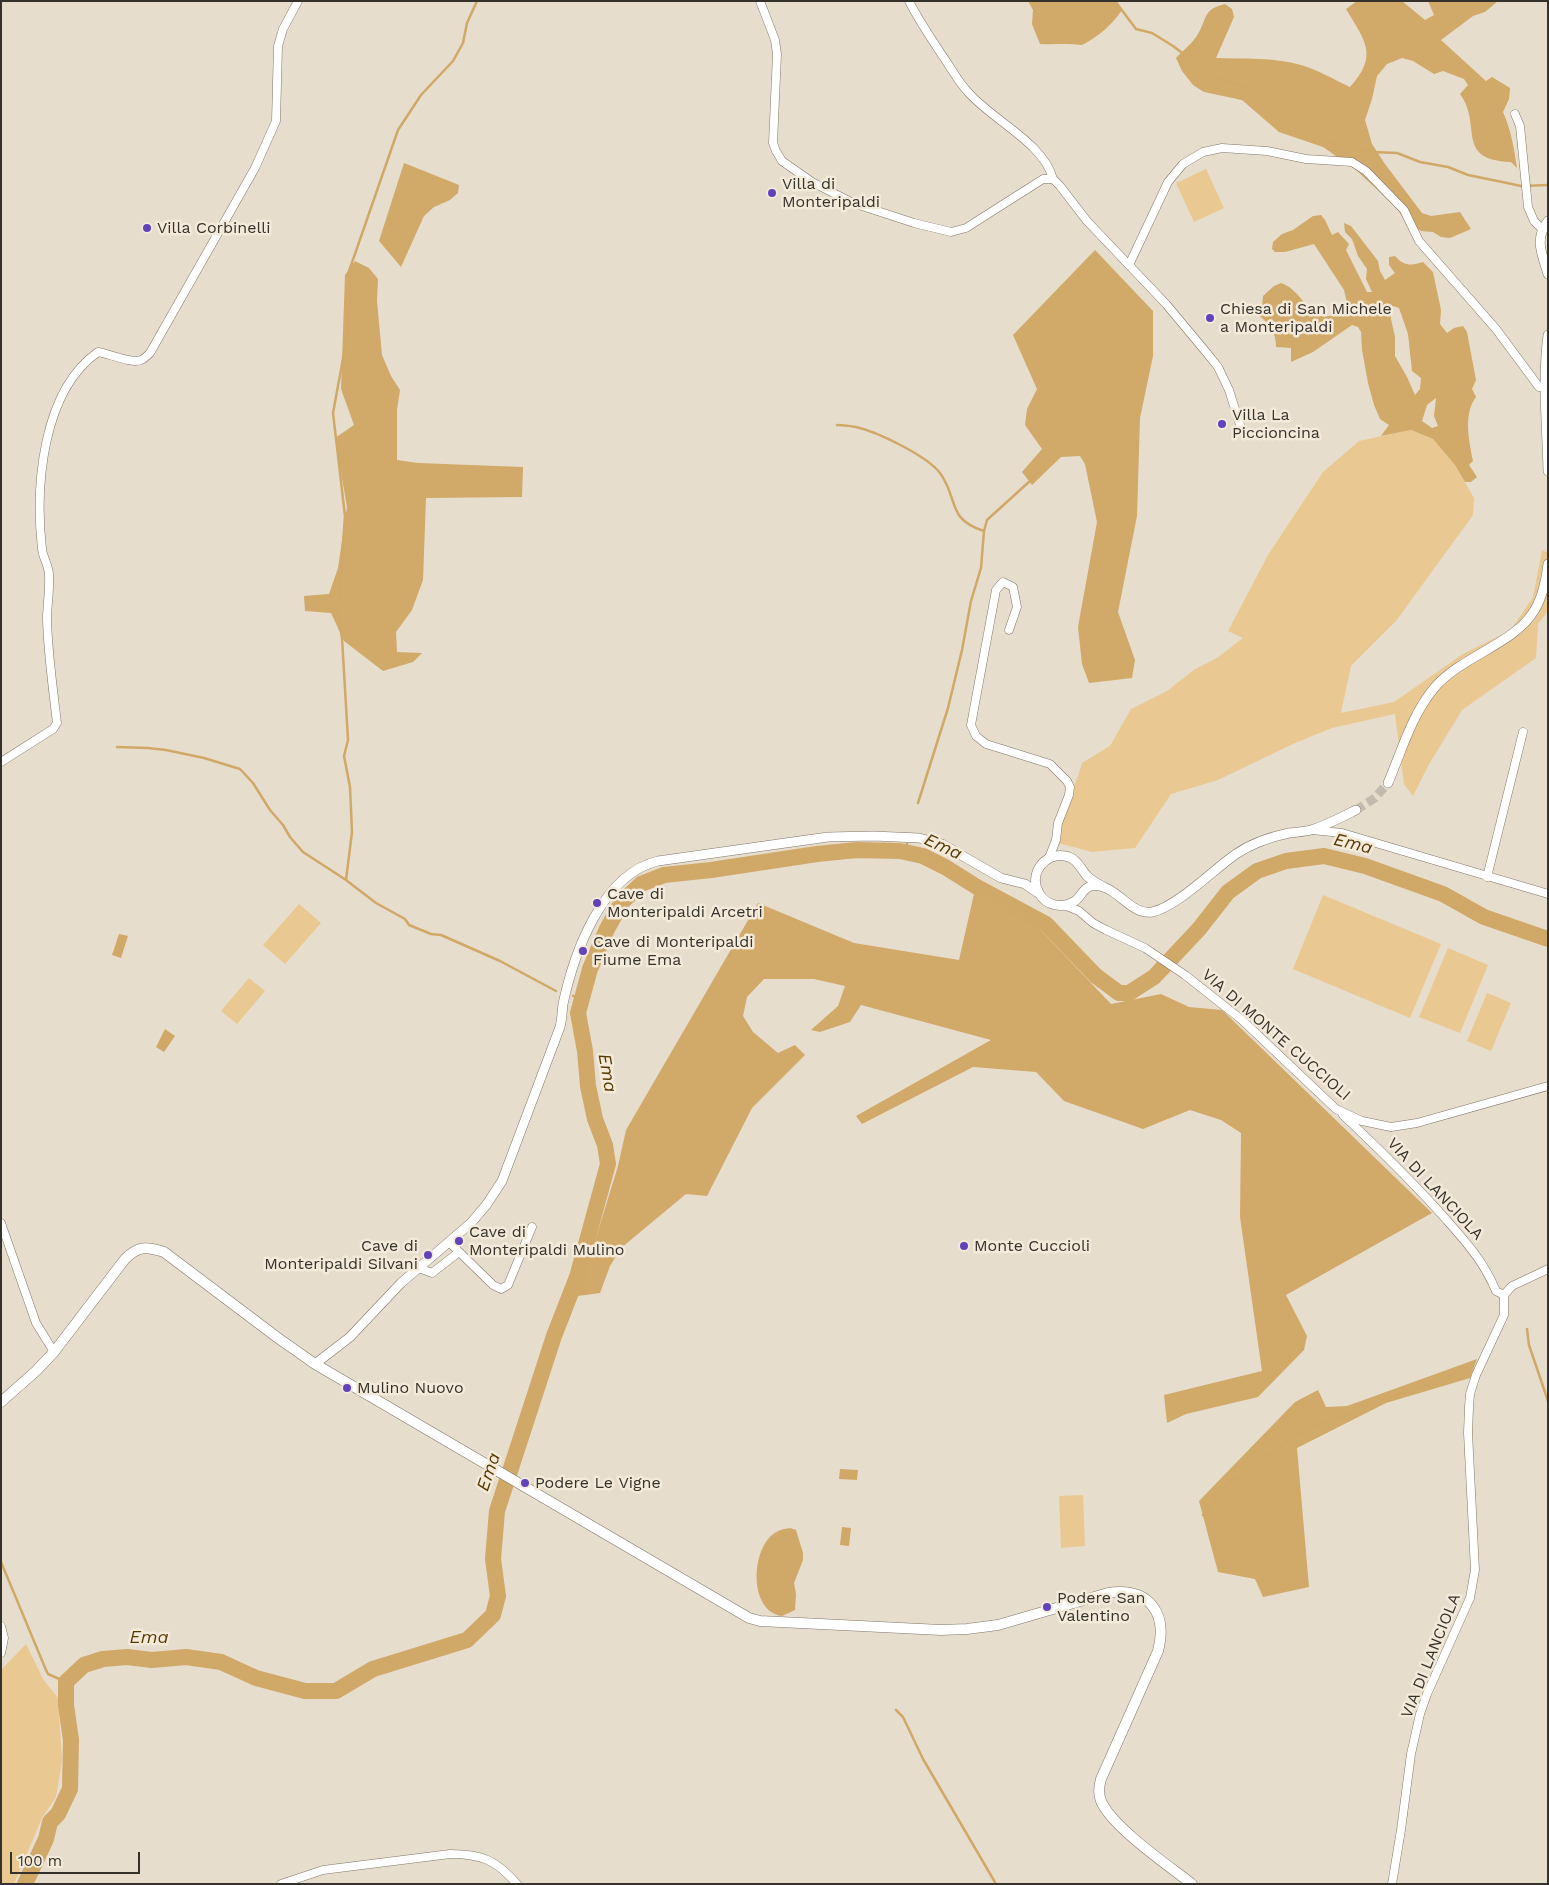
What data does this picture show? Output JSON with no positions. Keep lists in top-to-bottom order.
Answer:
{
  "streets": {
    "street": ["VIA DI MONTE CUCCIOLI", "VIA DI LANCIOLA"]
  },
  "crossings": [
    ["VIA DI MONTE CUCCIOLI", "VIA DI LANCIOLA"]
  ],
  "water": ["Ema"],
  "places": [
    "Villa di Monteripaldi",
    "Villa Corbinelli",
    "Chiesa di San Michele a Monteripaldi",
    "Villa La Piccioncina",
    "Cave di Monteripaldi Arcetri",
    "Cave di Monteripaldi Fiume Ema",
    "Cave di Monteripaldi Mulino",
    "Monte Cuccioli",
    "Cave di Monteripaldi Silvani",
    "Mulino Nuovo",
    "Podere Le Vigne",
    "Podere San Valentino"
  ],
  "scale_bar": "100 m"
}
